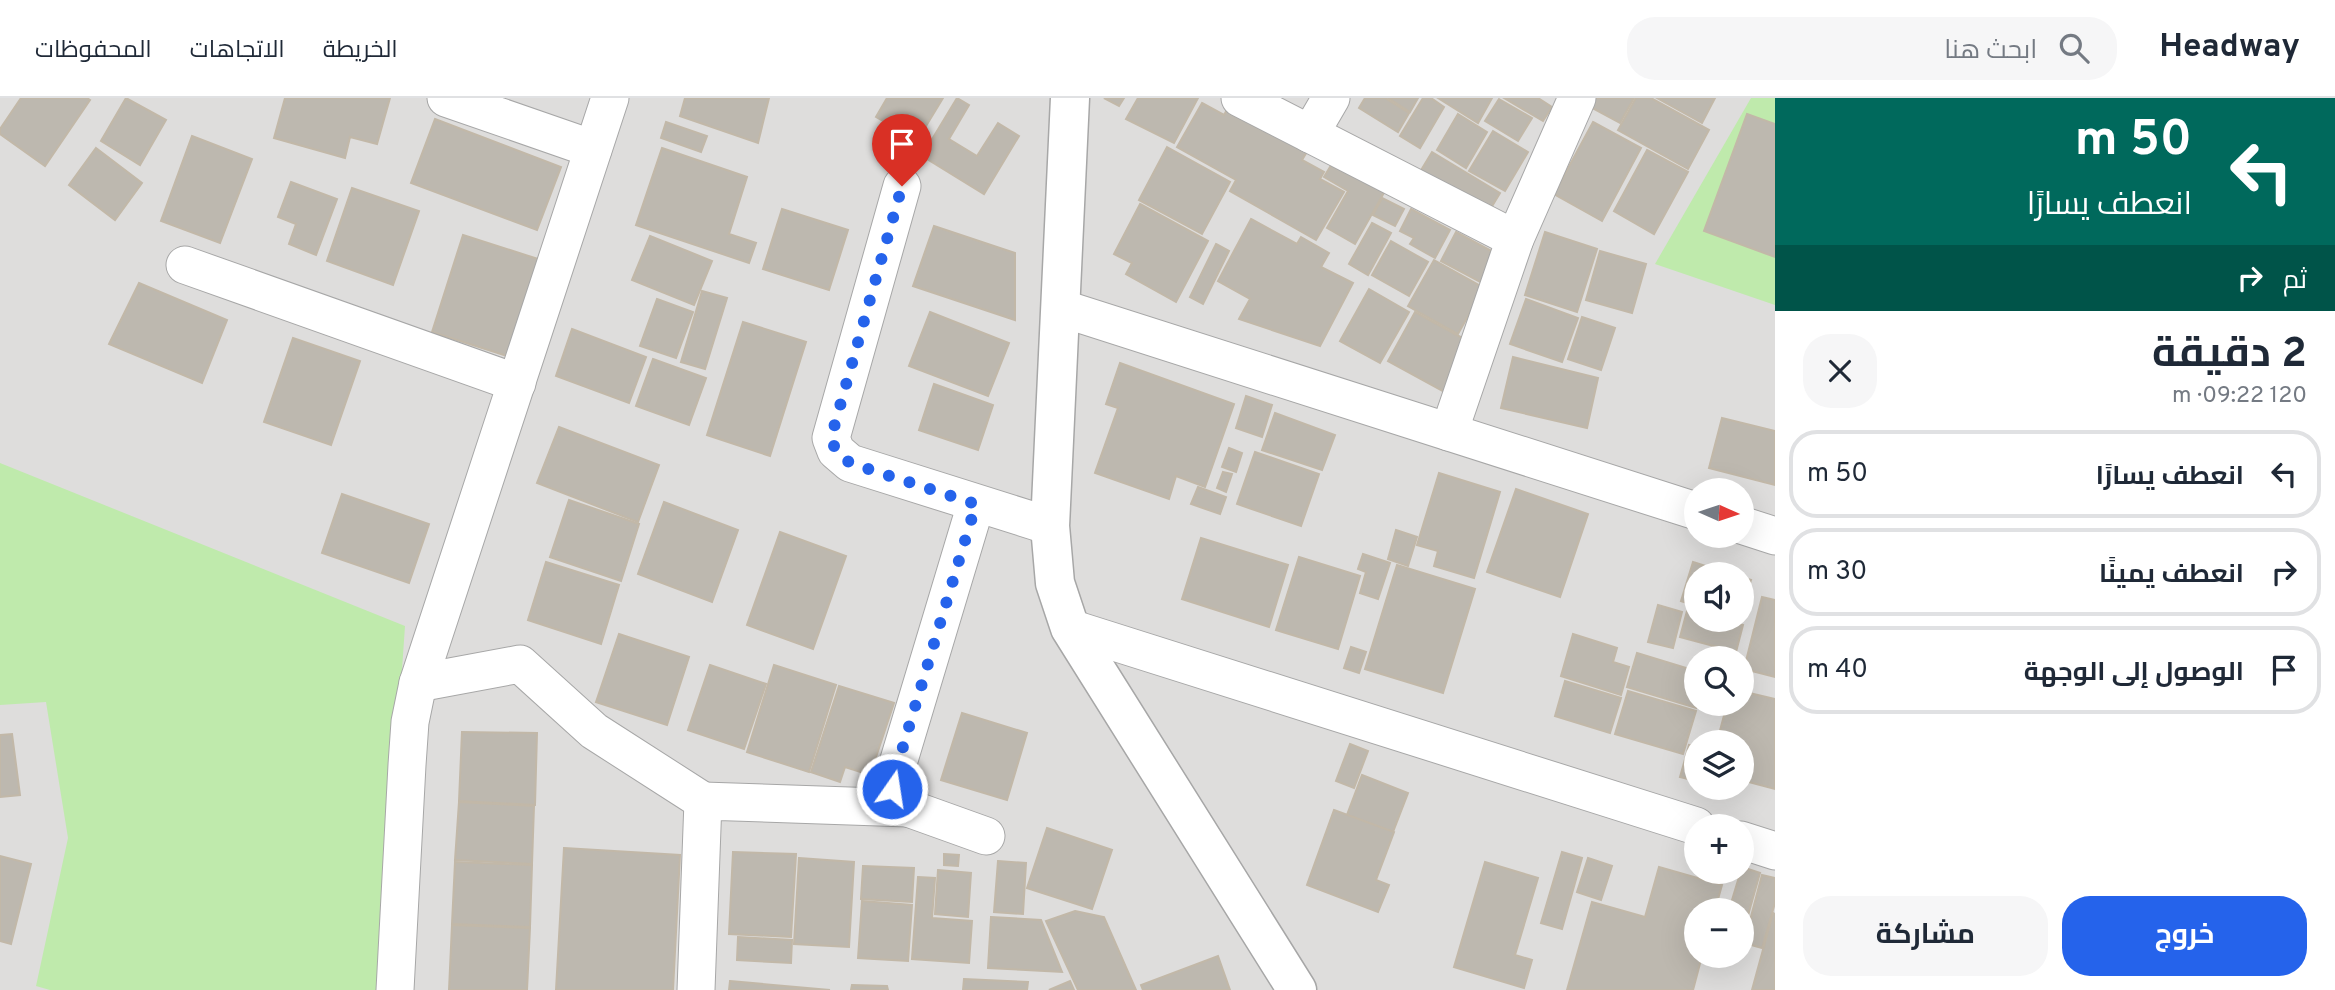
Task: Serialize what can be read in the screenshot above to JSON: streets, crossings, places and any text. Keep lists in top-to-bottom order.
{
  "north": "right",
  "page": {
    "header": "Headway",
    "search": "ابحث هنا",
    "nav": ["الخريطة", "الاتجاهات", "المحفوظات"],
    "turn": ["50 m", "انعطف يسارًا"],
    "then": "ثم",
    "heading": ["2 دقيقة", "120 m · 09:22"],
    "list": [
      {
        "name": "انعطف يسارًا",
        "value": "50 m"
      },
      {
        "name": "انعطف يمينًا",
        "value": "30 m"
      },
      {
        "name": "الوصول إلى الوجهة",
        "value": "40 m"
      }
    ],
    "map_buttons": ["+", "−"],
    "buttons": ["خروج", "مشاركة"]
  }
}
